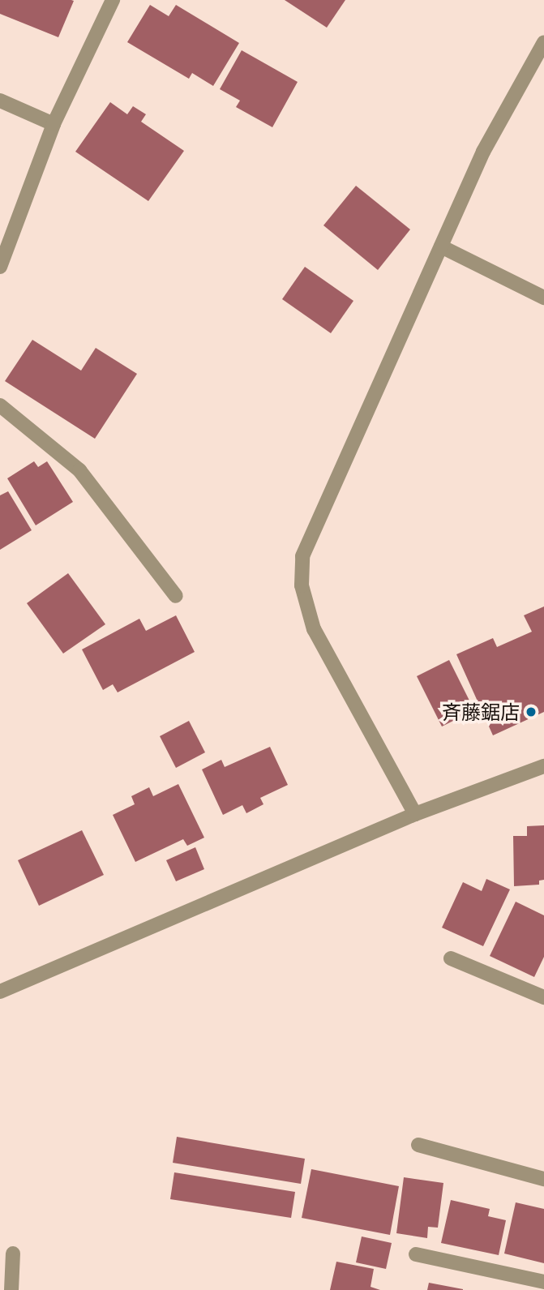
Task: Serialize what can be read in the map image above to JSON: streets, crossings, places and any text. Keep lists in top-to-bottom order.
{
  "places": ["斉藤鋸店"]
}
